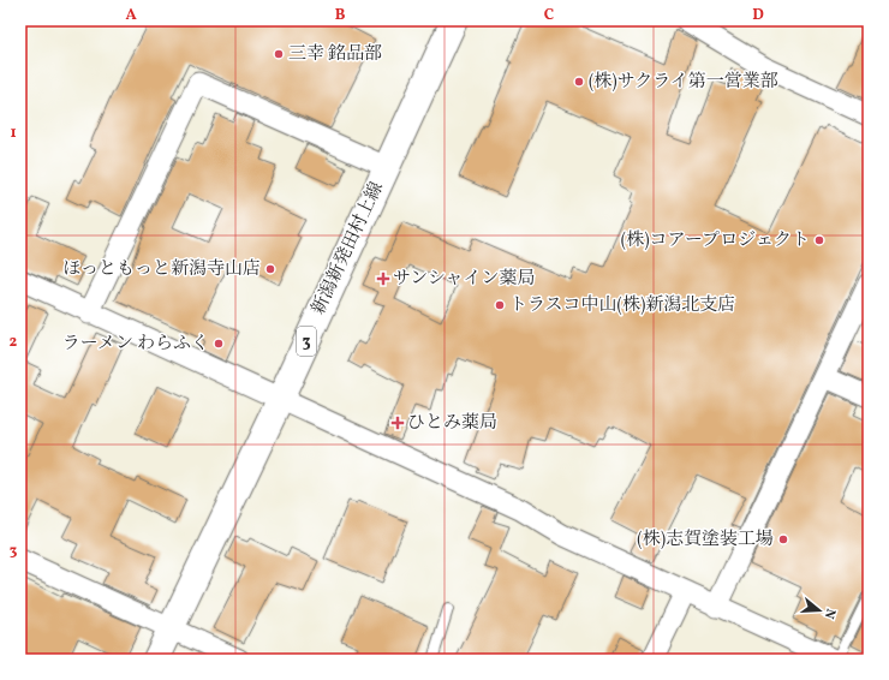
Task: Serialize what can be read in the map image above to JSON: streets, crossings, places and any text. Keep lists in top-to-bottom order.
{
  "streets": {
    "main road": ["新潟新発田村上線", "3"]
  },
  "places": {
    "other": [
      "三幸 銘品部",
      "(株)サクライ第一営業部",
      "(株)コアープロジェクト",
      "ほっともっと新潟寺山店",
      "トラスコ中山(株)新潟北支店",
      "ラーメン わらふく",
      "(株)志賀塗装工場"
    ],
    "health": ["サンシャイン薬局", "ひとみ薬局"]
  },
  "north": "right",
  "grid": {
    "columns": [
      "A",
      "B",
      "C",
      "D"
    ],
    "rows": ["1", "2", "3"]
  }
}
